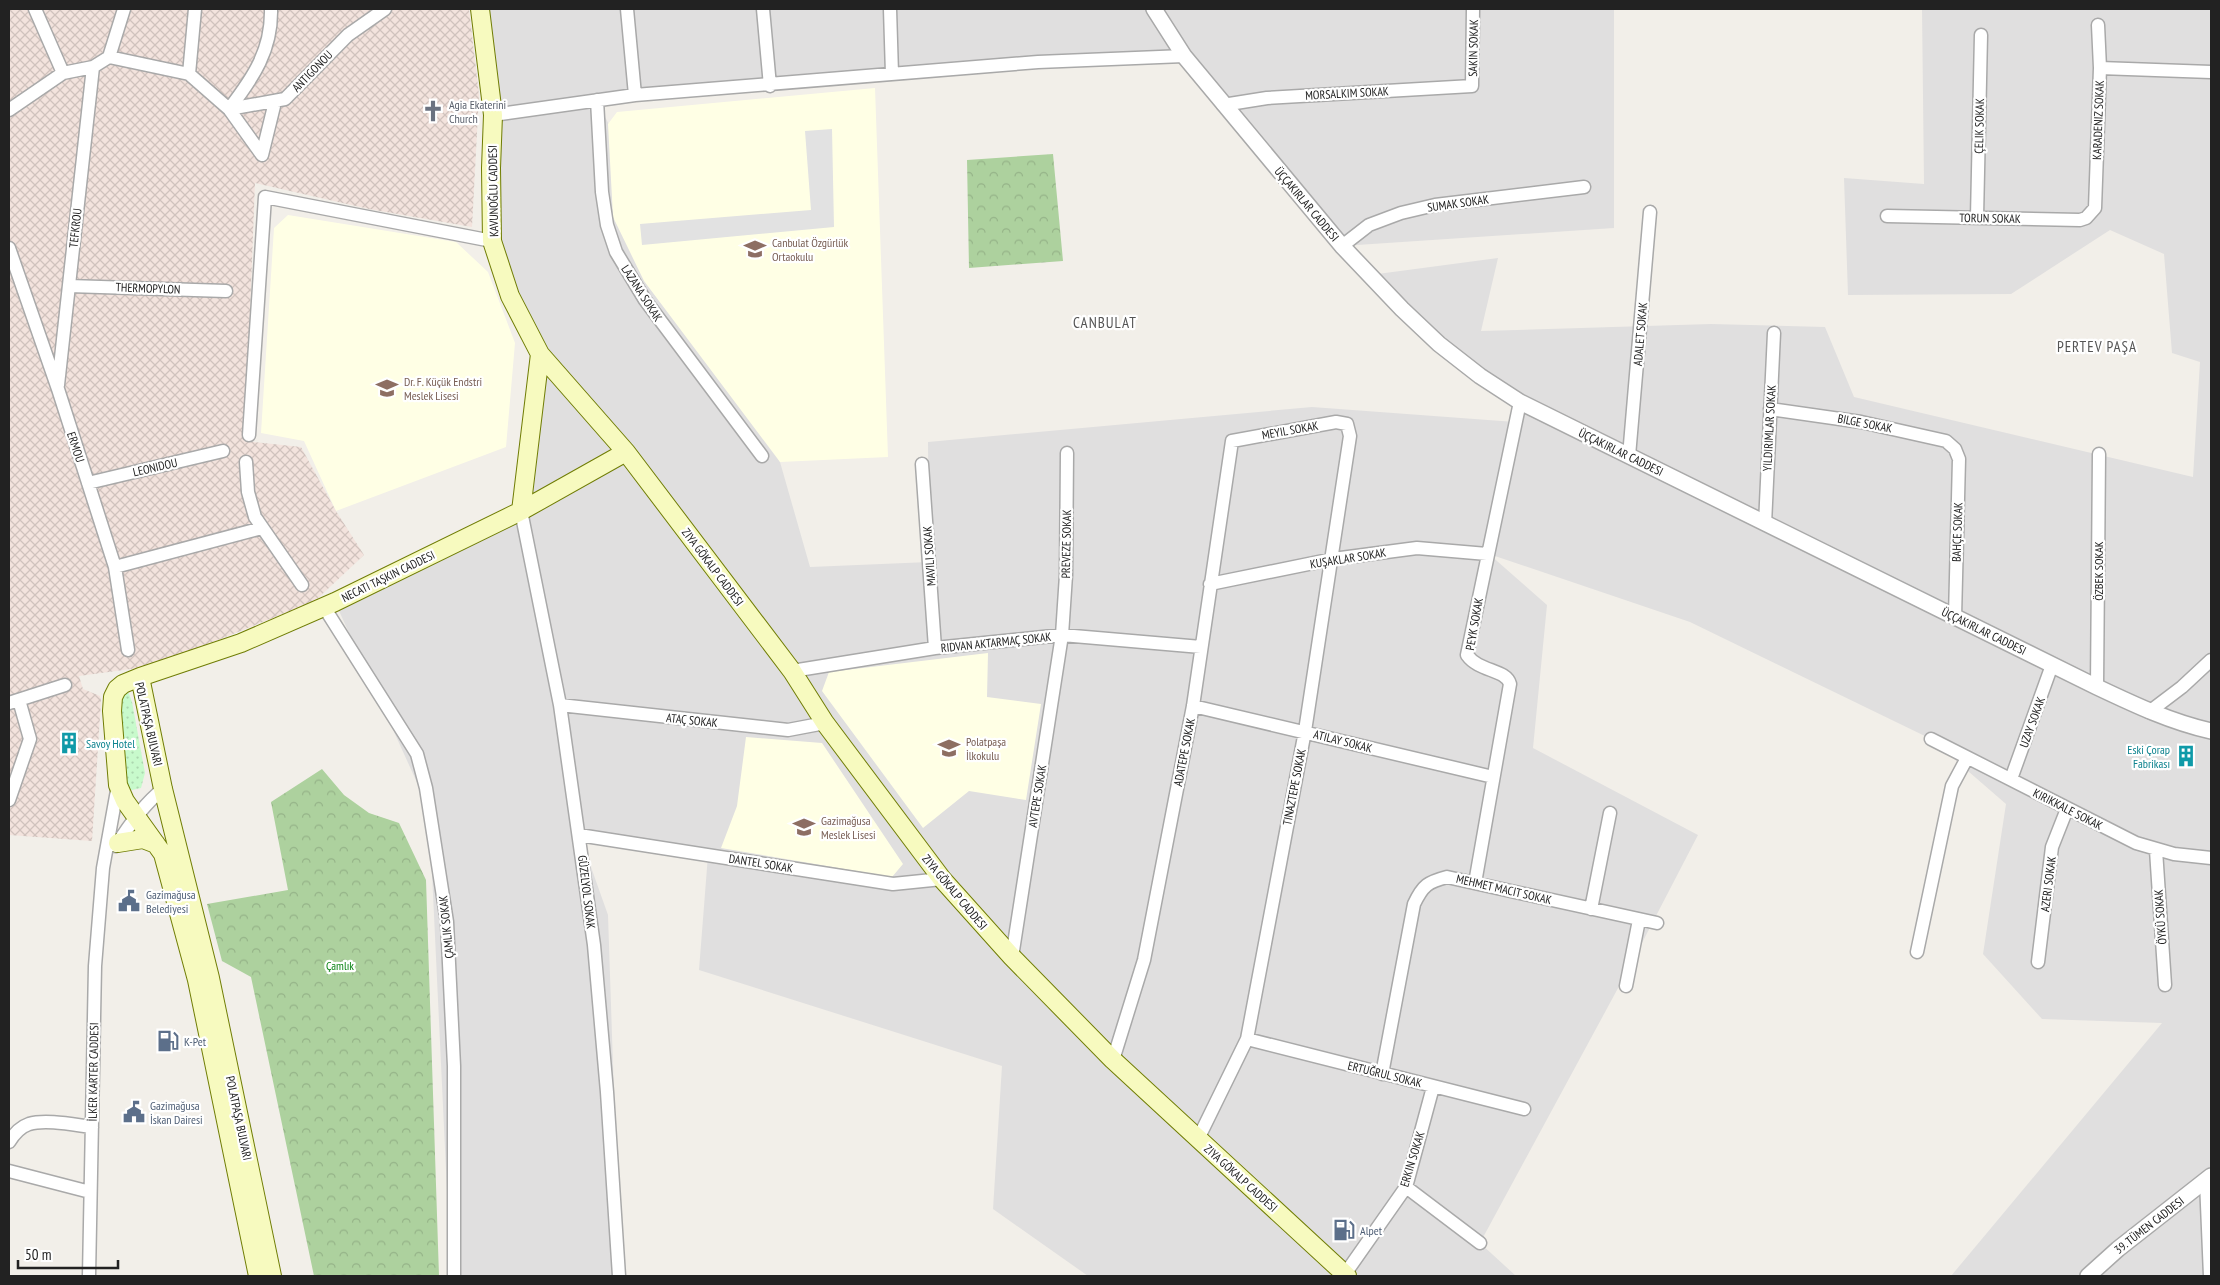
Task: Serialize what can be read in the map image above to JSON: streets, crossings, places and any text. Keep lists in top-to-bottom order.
{
  "streets": {
    "main road": ["KAVUNOĞLU CADDESI", "ZIYA GÖKALP CADDESI"],
    "street": [
      "SAKIN SOKAK",
      "ANTIGONOU",
      "KARADENIZ SOKAK",
      "ÇELIK SOKAK",
      "SUMAK SOKAK",
      "TORUN SOKAK",
      "TEFKROU",
      "THERMOPYLON",
      "LAZANA SOKAK",
      "ADALET SOKAK",
      "BILGE SOKAK",
      "MEYIL SOKAK",
      "ERMOU",
      "LEONIDOU",
      "BAHÇE SOKAK",
      "PREVEZE SOKAK",
      "MAVILI SOKAK",
      "KUŞAKLAR SOKAK",
      "ÖZBEK SOKAK",
      "PEYK SOKAK",
      "ATAÇ SOKAK",
      "UZAY SOKAK",
      "ADATEPE SOKAK",
      "AVTEPE SOKAK",
      "DANTEL SOKAK",
      "AZERI SOKAK",
      "MEHMET MACIT SOKAK",
      "GÜZELYOL SOKAK",
      "ÖYKÜ SOKAK",
      "İLKER KARTER CADDESI",
      "ERTUĞRUL SOKAK",
      "ERKIN SOKAK",
      "39. TÜMEN CADDESI"
    ]
  },
  "crossings": [
    ["KARADENIZ SOKAK", "TORUN SOKAK"],
    ["ÇELIK SOKAK", "TORUN SOKAK"],
    ["KAVUNOĞLU CADDESI", "ZIYA GÖKALP CADDESI"],
    ["TEFKROU", "THERMOPYLON"],
    ["TEFKROU", "ERMOU"],
    ["BILGE SOKAK", "BAHÇE SOKAK"],
    ["MEYIL SOKAK", "KUŞAKLAR SOKAK"],
    ["MEYIL SOKAK", "ADATEPE SOKAK"],
    ["ERMOU", "LEONIDOU"],
    ["PREVEZE SOKAK", "AVTEPE SOKAK"],
    ["KUŞAKLAR SOKAK", "PEYK SOKAK"],
    ["KUŞAKLAR SOKAK", "ADATEPE SOKAK"],
    ["ZIYA GÖKALP CADDESI", "ATAÇ SOKAK"],
    ["ZIYA GÖKALP CADDESI", "ADATEPE SOKAK"],
    ["ZIYA GÖKALP CADDESI", "AVTEPE SOKAK"],
    ["ZIYA GÖKALP CADDESI", "DANTEL SOKAK"],
    ["ZIYA GÖKALP CADDESI", "ERKIN SOKAK"],
    ["PEYK SOKAK", "MEHMET MACIT SOKAK"],
    ["ATAÇ SOKAK", "GÜZELYOL SOKAK"],
    ["DANTEL SOKAK", "GÜZELYOL SOKAK"],
    ["MEHMET MACIT SOKAK", "ERTUĞRUL SOKAK"],
    ["ERTUĞRUL SOKAK", "ERKIN SOKAK"]
  ],
  "districts": ["CANBULAT", "PERTEV PAŞA"],
  "parks": ["Çamlık"],
  "places": {
    "church": ["Agia Ekaterini Church"],
    "school or university": [
      "Canbulat Özgürlük Ortaokulu",
      "Dr. F. Küçük Endstri Meslek Lisesi",
      "Polatpaşa İlkokulu",
      "Gazimağusa Meslek Lisesi"
    ],
    "building": ["Savoy Hotel", "Eski Çorap Fabrikası"],
    "public building": ["Gazimağusa Belediyesi", "Gazimağusa İskan Dairesi"],
    "fuel station": ["K-Pet", "Alpet"]
  },
  "scale_bar": "50 m"
}
